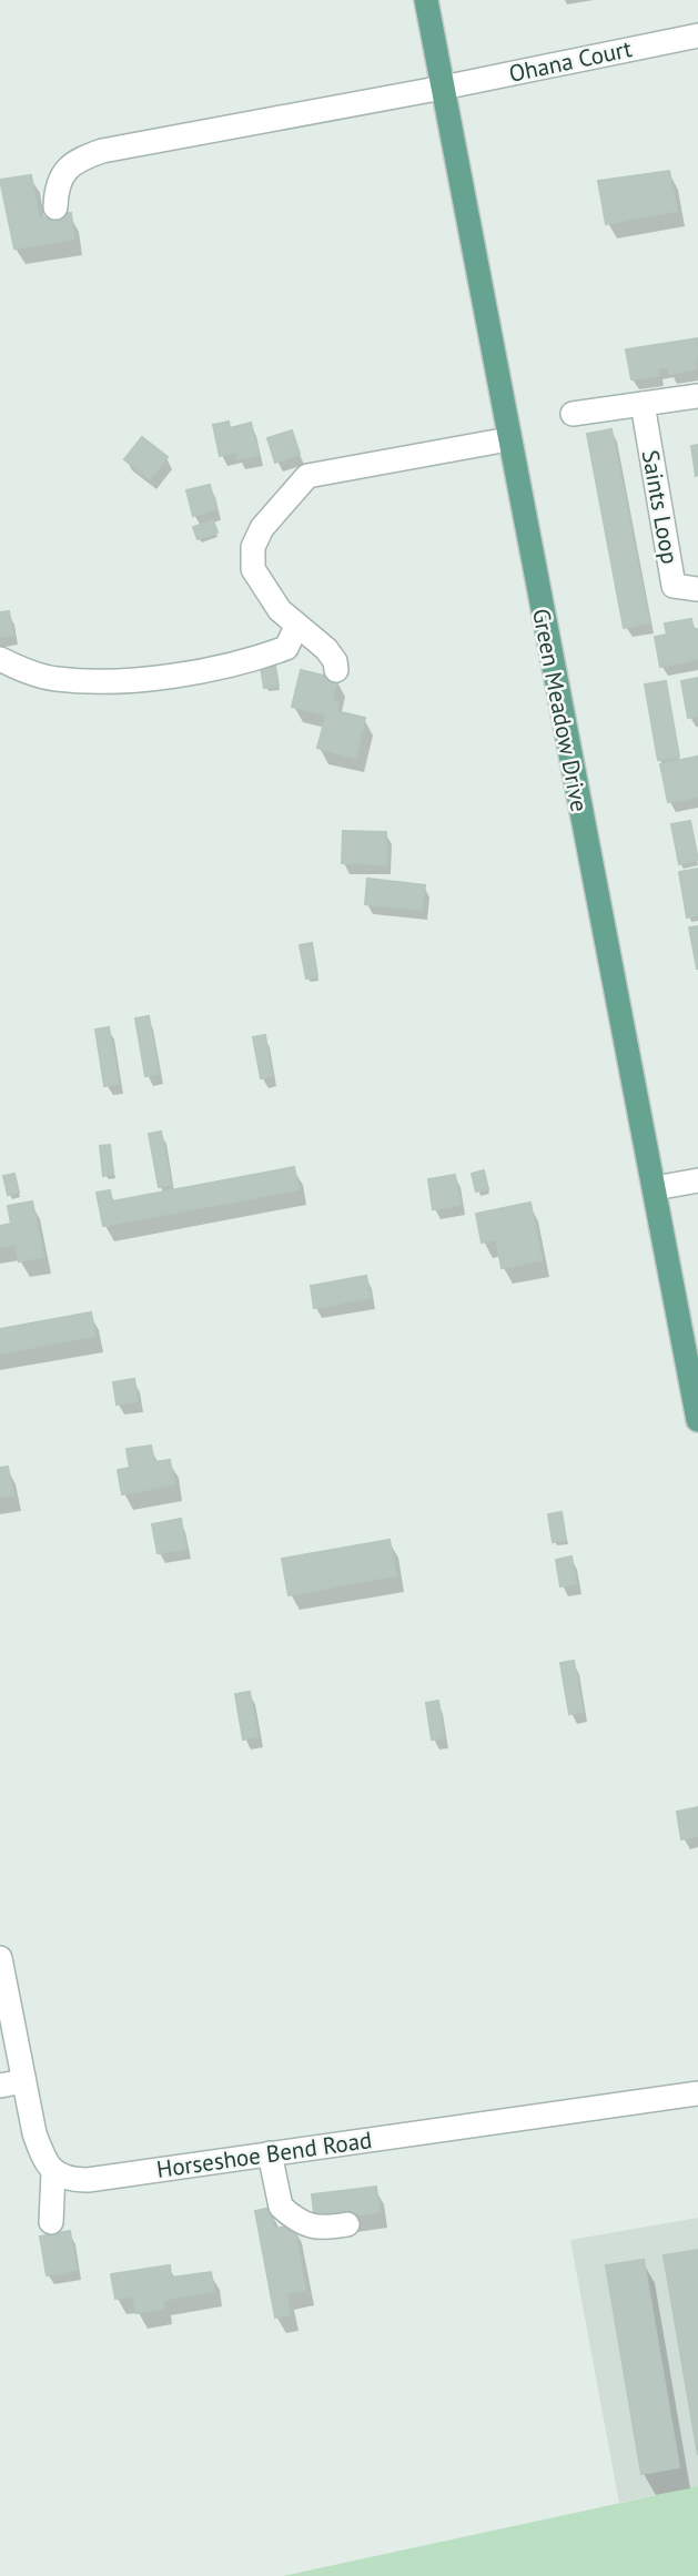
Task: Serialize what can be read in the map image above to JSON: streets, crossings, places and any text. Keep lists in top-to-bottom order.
{
  "streets": {
    "main road": ["Green Meadow Drive"],
    "street": ["Ohana Court", "Saints Loop", "Horseshoe Bend Road"]
  },
  "crossings": [
    ["Ohana Court", "Green Meadow Drive"]
  ]
}
